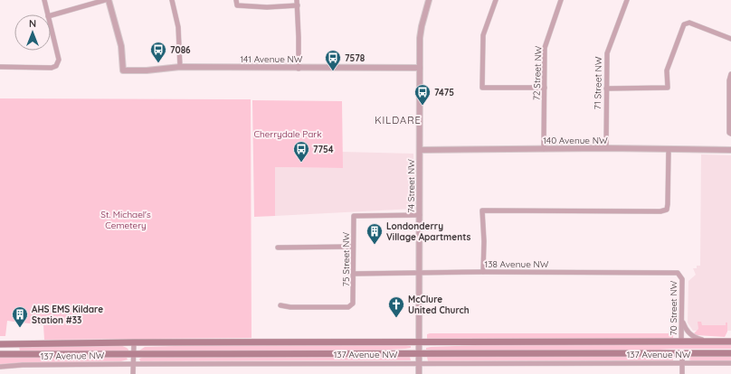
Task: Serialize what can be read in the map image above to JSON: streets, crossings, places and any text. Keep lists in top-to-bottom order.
{
  "streets": {
    "main road": ["137 Avenue NW"],
    "street": [
      "141 Avenue NW",
      "72 Street NW",
      "71 Street NW",
      "140 Avenue NW",
      "74 Street NW",
      "75 Street NW",
      "138 Avenue NW",
      "70 Street NW"
    ]
  },
  "crossings": [
    ["141 Avenue NW", "74 Street NW"],
    ["72 Street NW", "140 Avenue NW"],
    ["71 Street NW", "140 Avenue NW"],
    ["140 Avenue NW", "74 Street NW"],
    ["74 Street NW", "75 Street NW"],
    ["74 Street NW", "138 Avenue NW"],
    ["74 Street NW", "137 Avenue NW"],
    ["75 Street NW", "138 Avenue NW"],
    ["138 Avenue NW", "70 Street NW"],
    ["70 Street NW", "137 Avenue NW"]
  ],
  "districts": ["KILDARE"],
  "parks": ["Cherrydale Park", "St. Michael's Cemetery"],
  "places": {
    "bus stop": [
      "7086",
      "7578",
      "7475",
      "7754"
    ],
    "building": ["Londonderry Village Apartments", "AHS EMS Kildare Station #33"],
    "church": ["McClure United Church"]
  },
  "north": "top"
}
